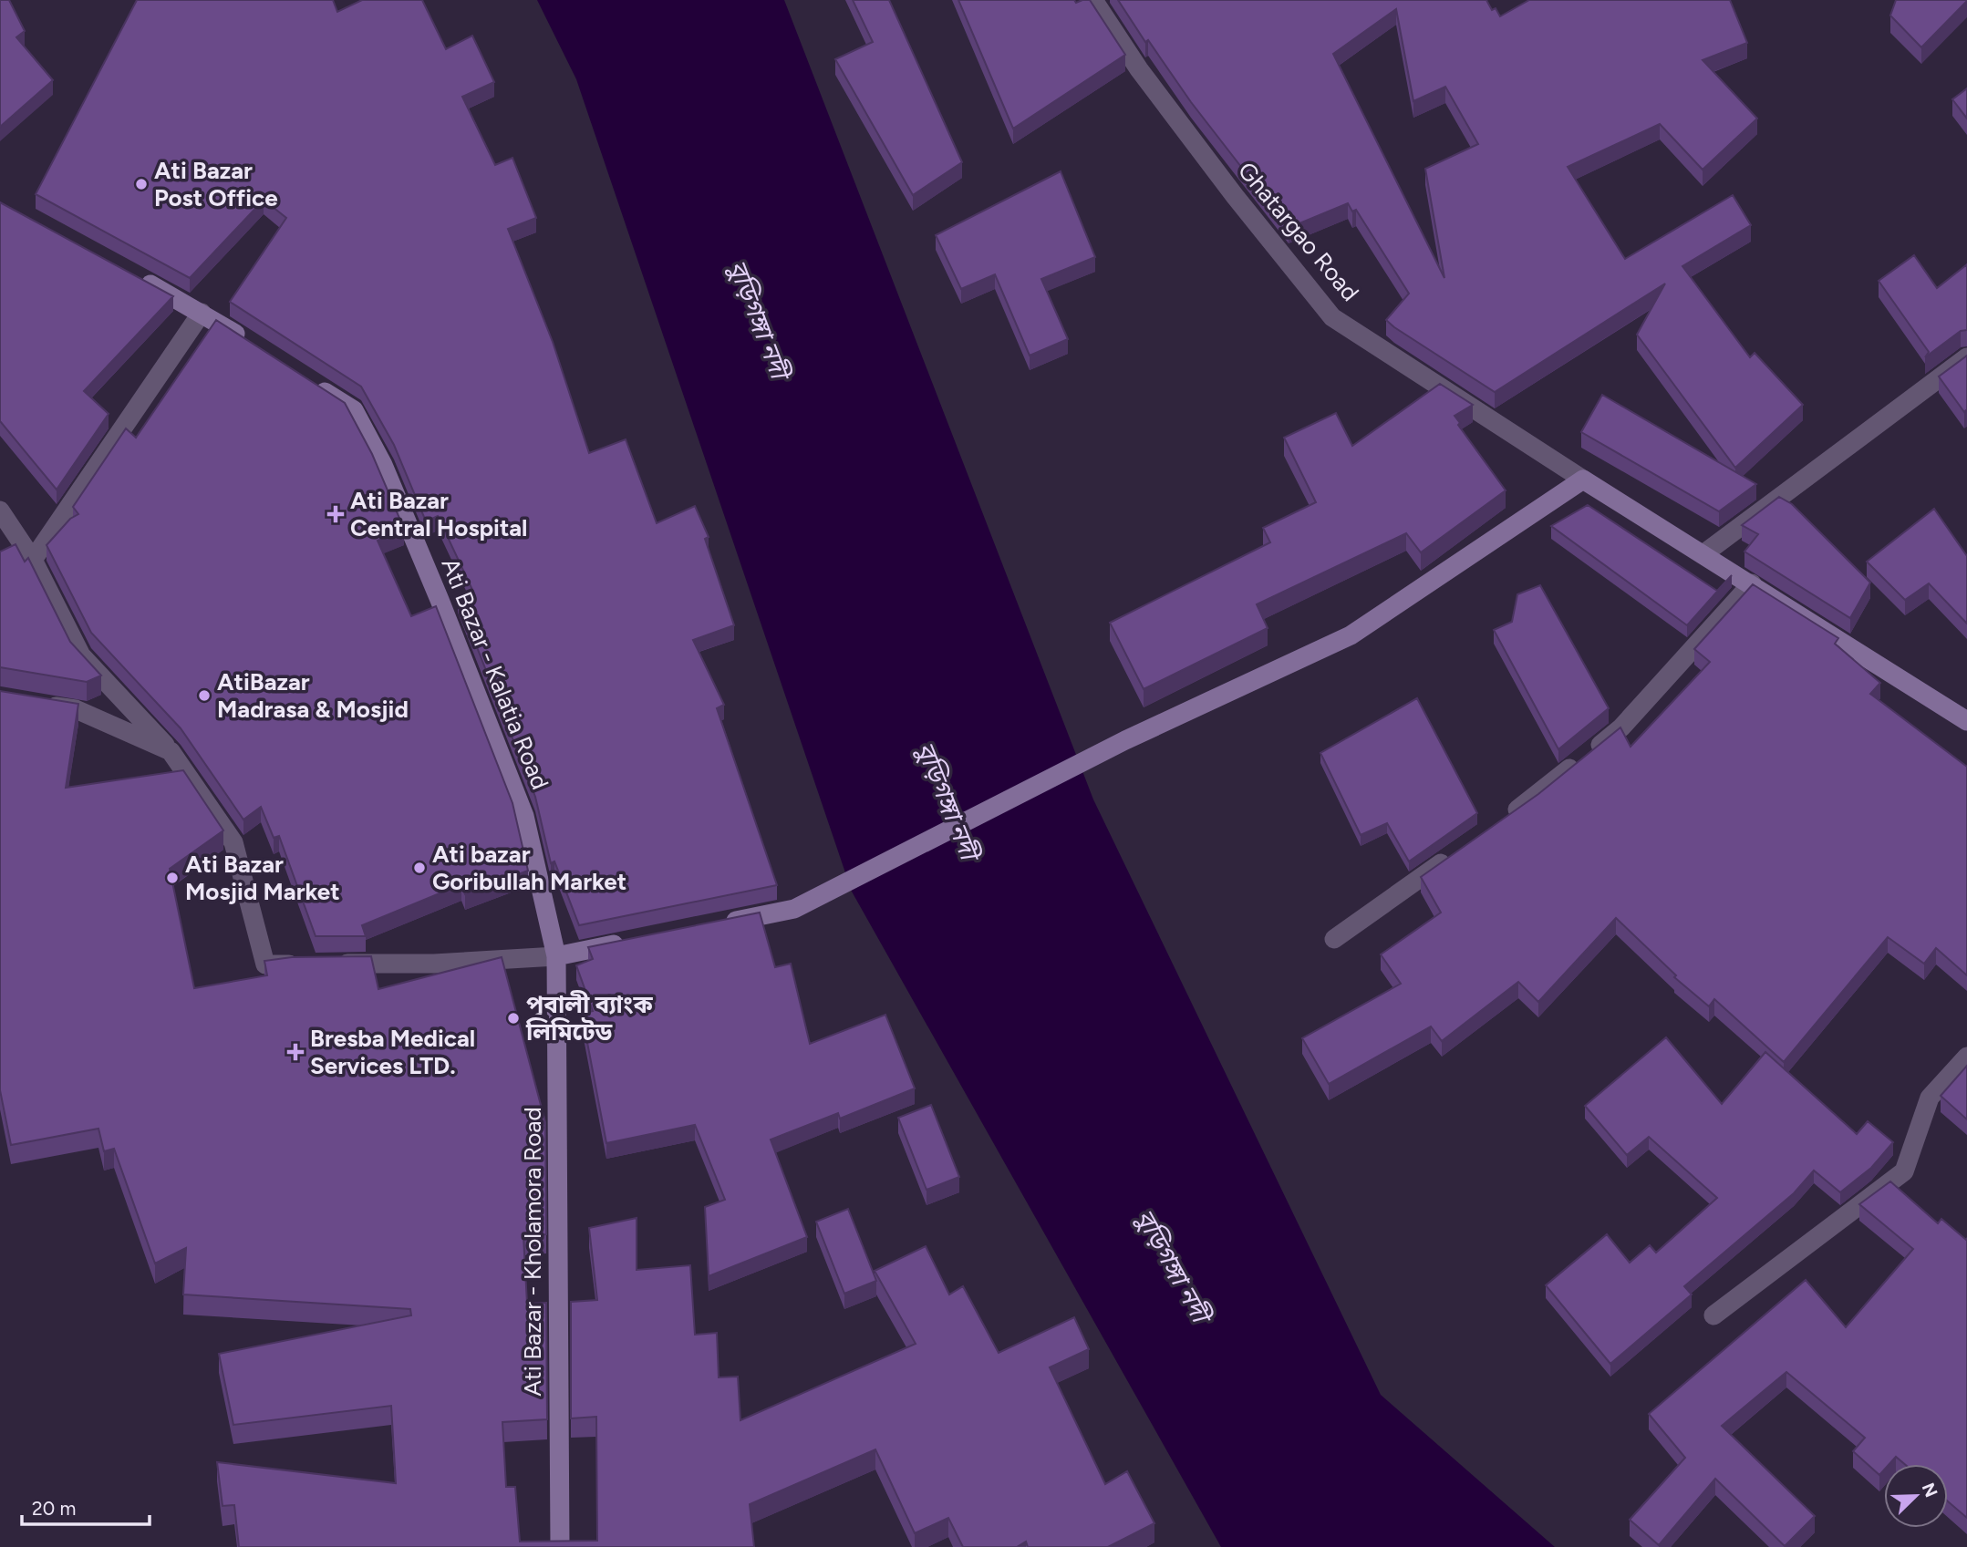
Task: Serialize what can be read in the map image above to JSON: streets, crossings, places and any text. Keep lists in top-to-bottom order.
{
  "streets": {
    "main road": ["Ati Bazar - Kalatia Road", "Ati Bazar - Kholamora Road"],
    "street": ["Ghatargao Road"]
  },
  "crossings": [
    ["Ati Bazar - Kalatia Road", "Ati Bazar - Kholamora Road"]
  ],
  "water": ["বুড়িগঙ্গা নদী"],
  "places": {
    "other": [
      "Ati Bazar Post Office",
      "AtiBazar Madrasa & Mosjid",
      "Ati bazar Goribullah Market",
      "Ati Bazar Mosjid Market",
      "পূবালী ব্যাংক লিমিটেড"
    ],
    "health": ["Ati Bazar Central Hospital", "Bresba Medical Services LTD."]
  },
  "scale_bar": "20 m",
  "north": "top right"
}
